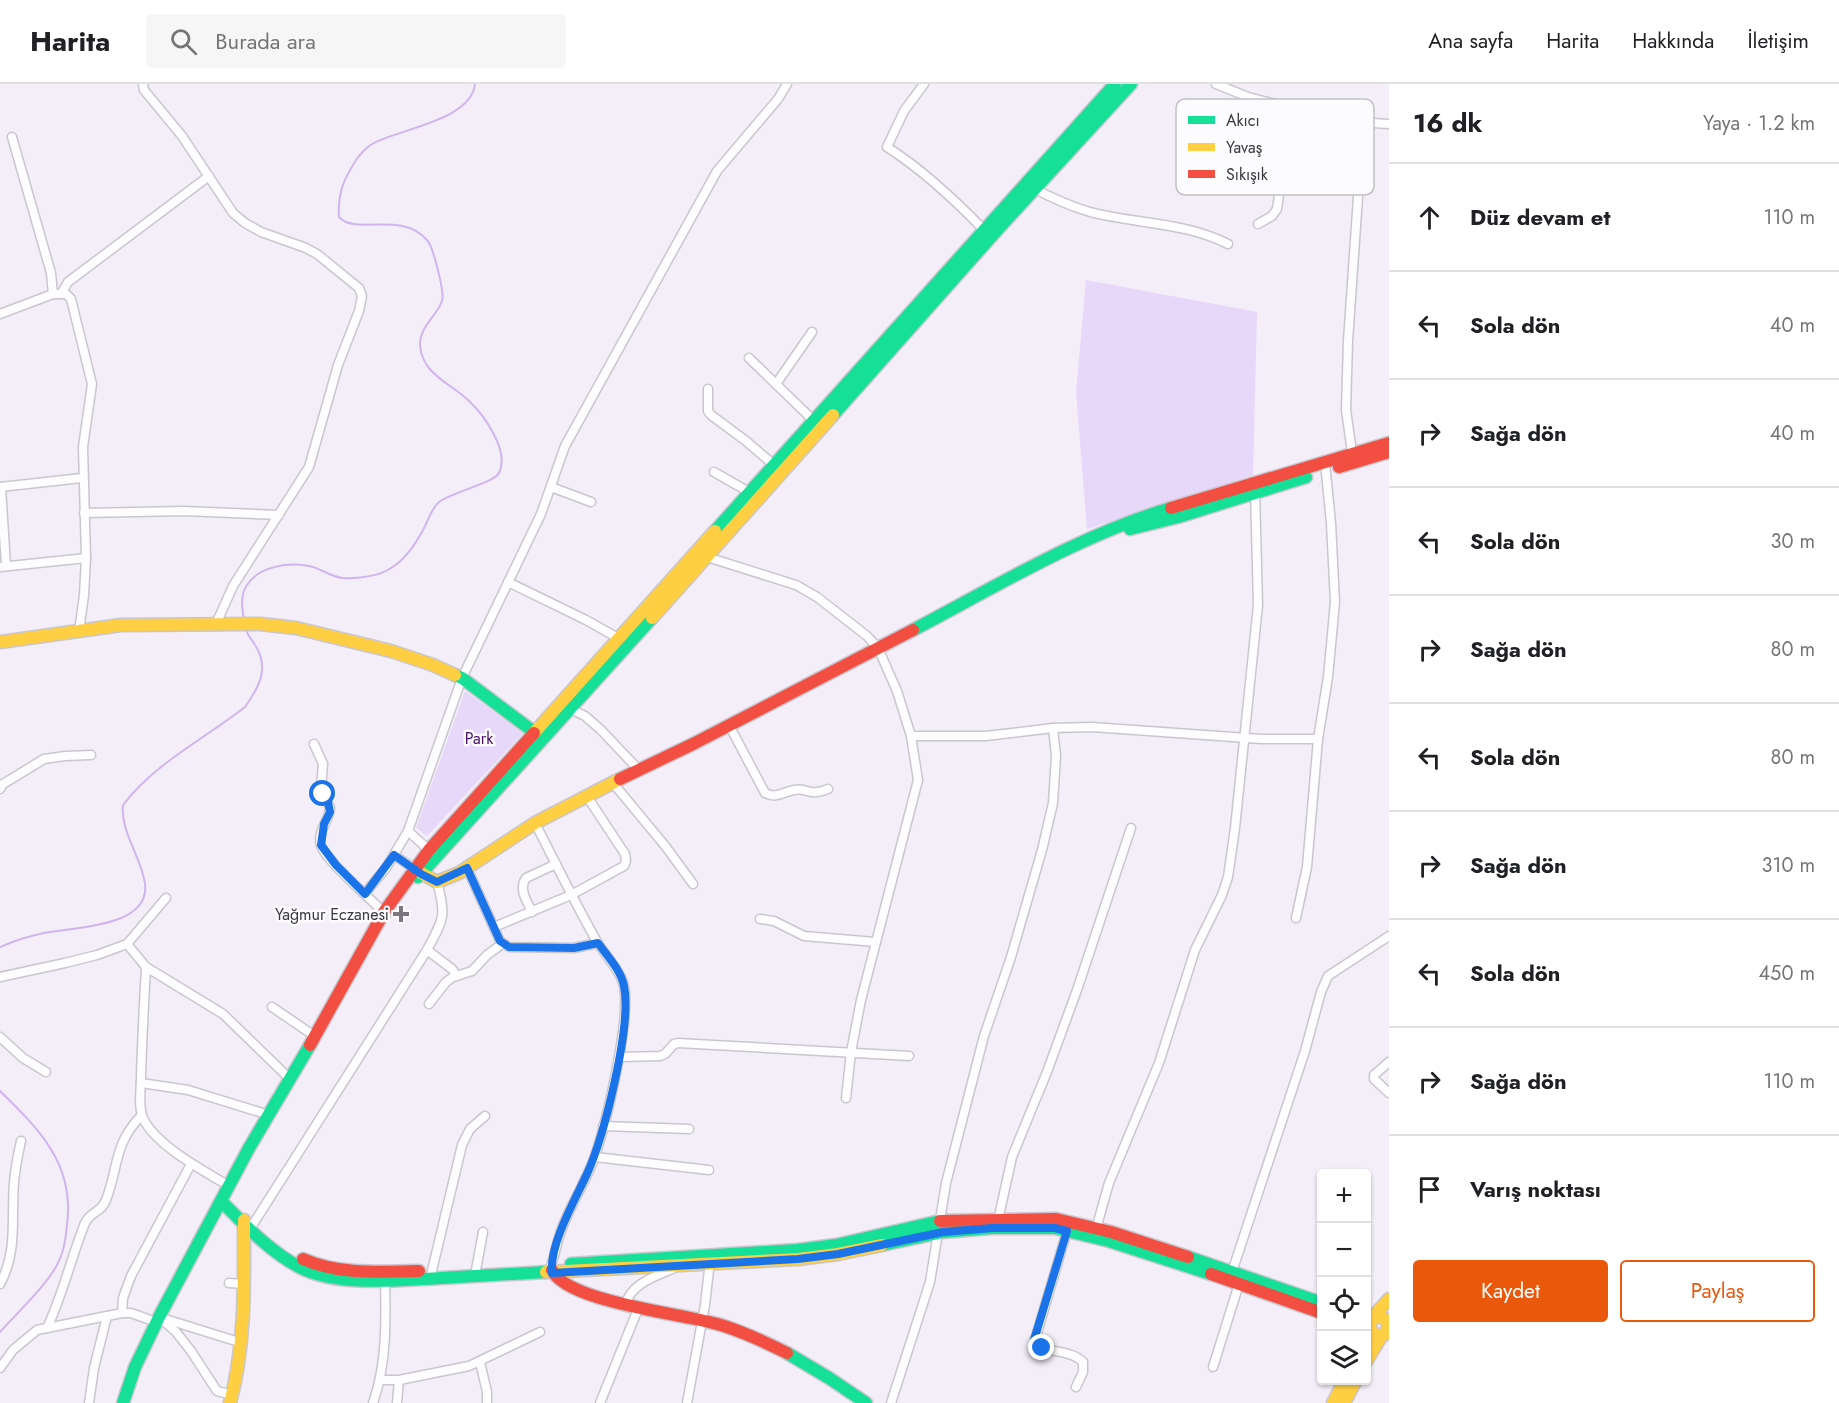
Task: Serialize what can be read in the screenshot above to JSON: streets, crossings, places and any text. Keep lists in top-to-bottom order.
{
  "parks": ["Park"],
  "places": {
    "health": ["Yağmur Eczanesi"]
  },
  "legend": ["Akıcı", "Yavaş", "Sıkışık"],
  "page": {
    "header": "Harita",
    "search": "Burada ara",
    "nav": [
      "Ana sayfa",
      "Harita",
      "Hakkında",
      "İletişim"
    ],
    "heading": ["16 dk", "Yaya · 1.2 km"],
    "list": [
      ["Düz devam et", "110 m"],
      ["Sola dön", "40 m"],
      ["Sağa dön", "40 m"],
      ["Sola dön", "30 m"],
      ["Sağa dön", "80 m"],
      ["Sola dön", "80 m"],
      ["Sağa dön", "310 m"],
      ["Sola dön", "450 m"],
      ["Sağa dön", "110 m"],
      "Varış noktası"
    ],
    "map_buttons": ["+", "−"],
    "buttons": ["Kaydet", "Paylaş"]
  }
}
